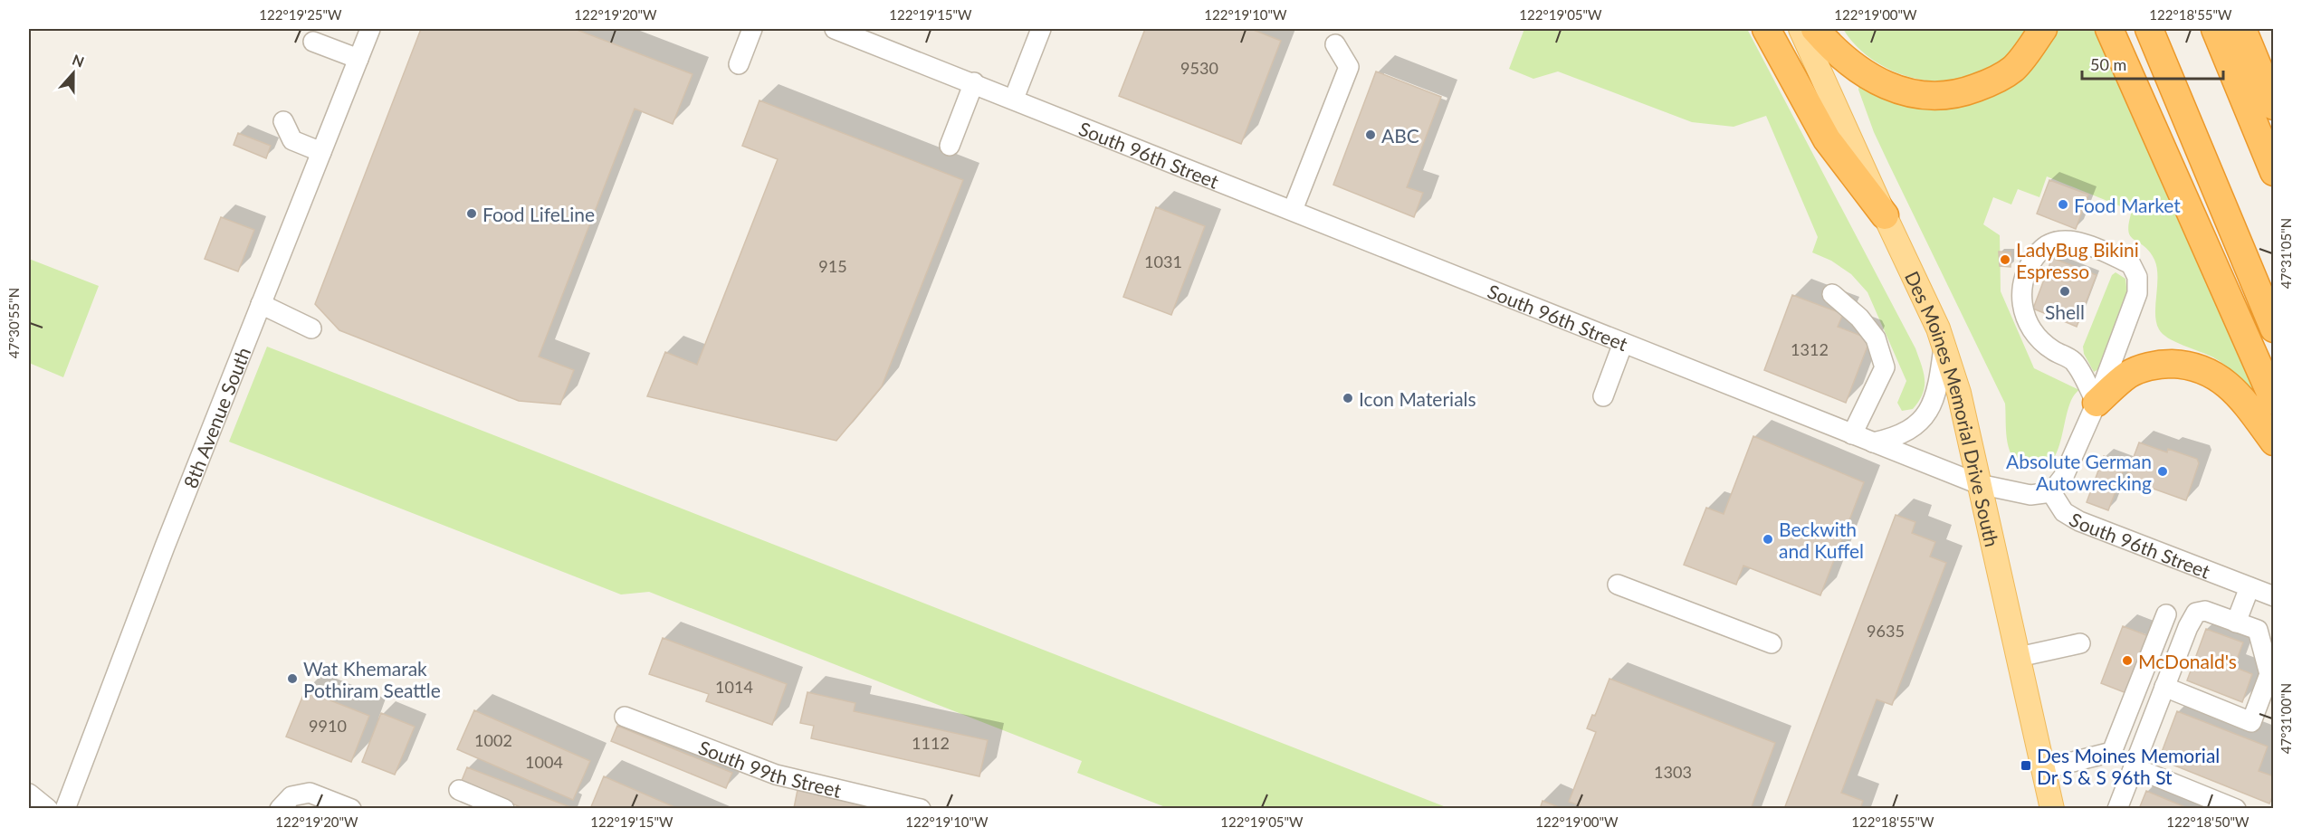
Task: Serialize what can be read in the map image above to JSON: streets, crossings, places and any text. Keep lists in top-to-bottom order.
{
  "streets": {
    "main road": ["Des Moines Memorial Drive South"],
    "street": ["South 96th Street", "8th Avenue South", "South 99th Street"]
  },
  "crossings": [
    ["South 96th Street", "Des Moines Memorial Drive South"]
  ],
  "places": {
    "other": [
      "ABC",
      "Food Market",
      "Food LifeLine",
      "LadyBug Bikini Espresso",
      "Shell",
      "Icon Materials",
      "Absolute German Autowrecking",
      "Beckwith and Kuffel",
      "McDonald's",
      "Wat Khemarak Pothiram Seattle"
    ],
    "transit": ["Des Moines Memorial Dr S & S 96th St"]
  },
  "house_numbers": [
    "9530",
    "1031",
    "915",
    "1312",
    "9635",
    "1014",
    "9910",
    "1002",
    "1112",
    "1004",
    "1303"
  ],
  "scale_bar": "50 m",
  "north": "top",
  "coordinates": [
    "122°19'25\"W",
    "122°19'20\"W",
    "122°19'15\"W",
    "122°19'10\"W",
    "122°19'05\"W",
    "122°19'00\"W",
    "122°18'55\"W",
    "47°31'05\"N",
    "47°30'55\"N",
    "47°31'00\"N",
    "122°18'50\"W"
  ]
}
